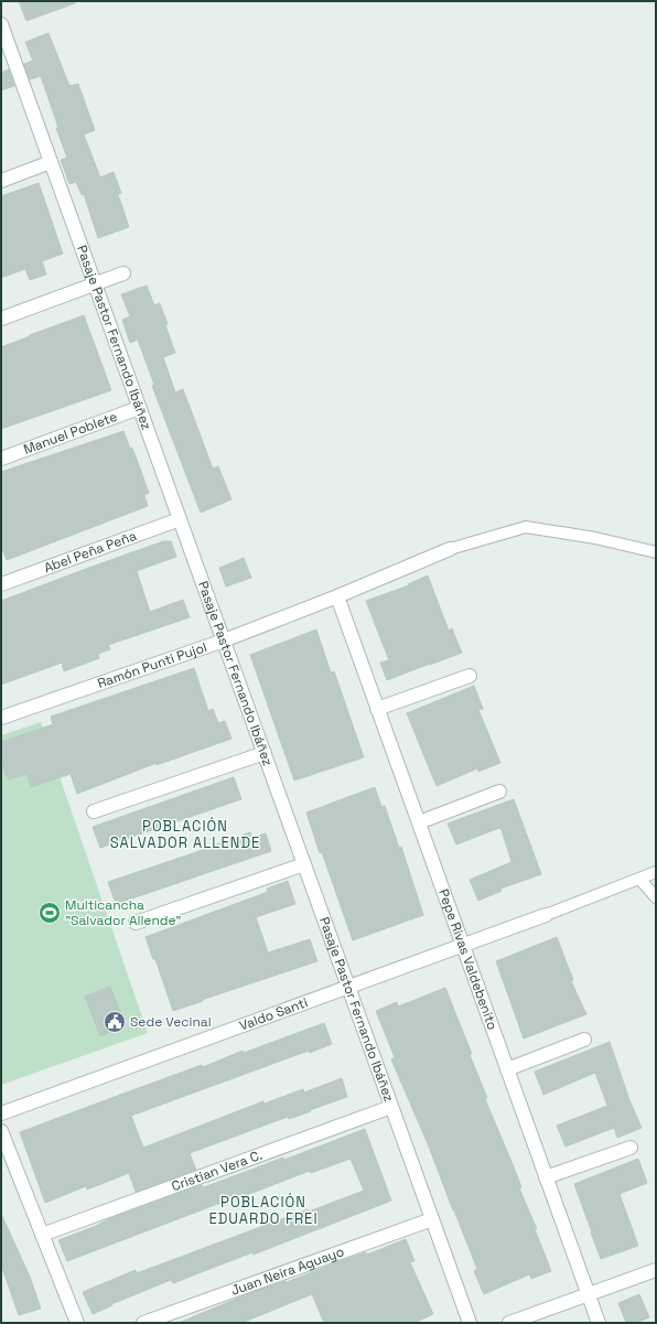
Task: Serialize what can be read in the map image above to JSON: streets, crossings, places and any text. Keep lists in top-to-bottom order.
{
  "streets": {
    "street": [
      "Pasaje Pastor Fernando Ibáñez",
      "Manuel Poblete",
      "Abel Peña Peña",
      "Ramón Punti Pujol",
      "Pepe Rivas Valdebenito",
      "Valdo Santi",
      "Cristian Vera C.",
      "Juan Neira Aguayo"
    ]
  },
  "crossings": [
    ["Pasaje Pastor Fernando Ibáñez", "Manuel Poblete"],
    ["Pasaje Pastor Fernando Ibáñez", "Abel Peña Peña"],
    ["Pasaje Pastor Fernando Ibáñez", "Ramón Punti Pujol"],
    ["Pasaje Pastor Fernando Ibáñez", "Valdo Santi"],
    ["Pasaje Pastor Fernando Ibáñez", "Cristian Vera C."],
    ["Pasaje Pastor Fernando Ibáñez", "Juan Neira Aguayo"],
    ["Ramón Punti Pujol", "Pepe Rivas Valdebenito"],
    ["Pepe Rivas Valdebenito", "Valdo Santi"]
  ],
  "districts": ["POBLACIÓN SALVADOR ALLENDE", "POBLACIÓN EDUARDO FREI"],
  "places": {
    "sports": ["Multicancha \"Salvador Allende\""],
    "public building": ["Sede Vecinal"]
  }
}
